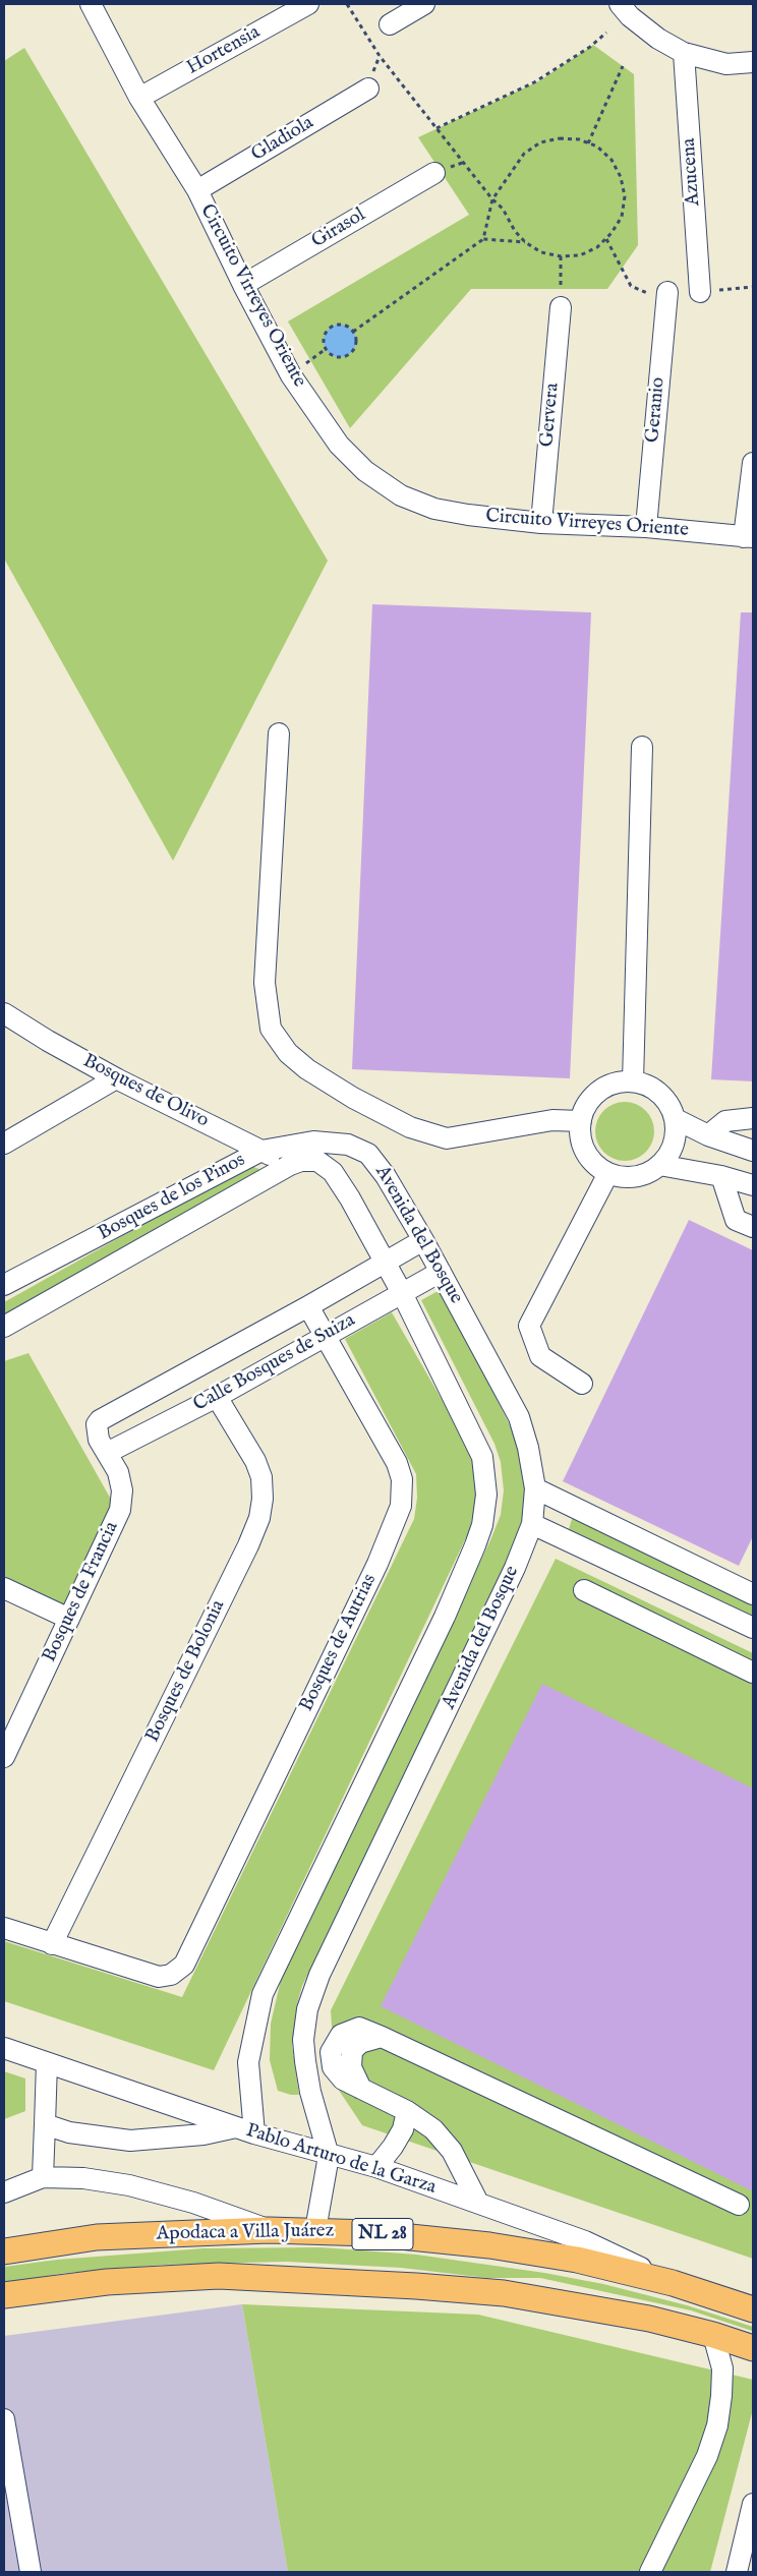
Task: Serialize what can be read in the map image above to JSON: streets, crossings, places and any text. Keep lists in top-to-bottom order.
{
  "streets": {
    "main road": ["Apodaca a Villa Juárez", "NL 28"],
    "street": [
      "Hortensia",
      "Gladiola",
      "Azucena",
      "Girasol",
      "Circuito Virreyes Oriente",
      "Geranio",
      "Gervera",
      "Bosques de Olivo",
      "Bosques de los Pinos",
      "Avenida del Bosque",
      "Calle Bosques de Suiza",
      "Bosques de Francia",
      "Bosques de Autrias",
      "Bosques de Bolonia",
      "Pablo Arturo de la Garza"
    ]
  },
  "crossings": [
    ["Hortensia", "Circuito Virreyes Oriente"],
    ["Gladiola", "Circuito Virreyes Oriente"],
    ["Girasol", "Circuito Virreyes Oriente"],
    ["Circuito Virreyes Oriente", "Geranio"],
    ["Circuito Virreyes Oriente", "Gervera"],
    ["Bosques de Olivo", "Bosques de los Pinos"],
    ["Bosques de los Pinos", "Avenida del Bosque"],
    ["Bosques de los Pinos", "Calle Bosques de Suiza"],
    ["Avenida del Bosque", "Calle Bosques de Suiza"],
    ["Avenida del Bosque", "Pablo Arturo de la Garza"],
    ["Calle Bosques de Suiza", "Bosques de Francia"],
    ["Calle Bosques de Suiza", "Bosques de Autrias"],
    ["Calle Bosques de Suiza", "Bosques de Bolonia"],
    ["Bosques de Autrias", "Bosques de Bolonia"],
    ["Pablo Arturo de la Garza", "Apodaca a Villa Juárez"]
  ]
}
